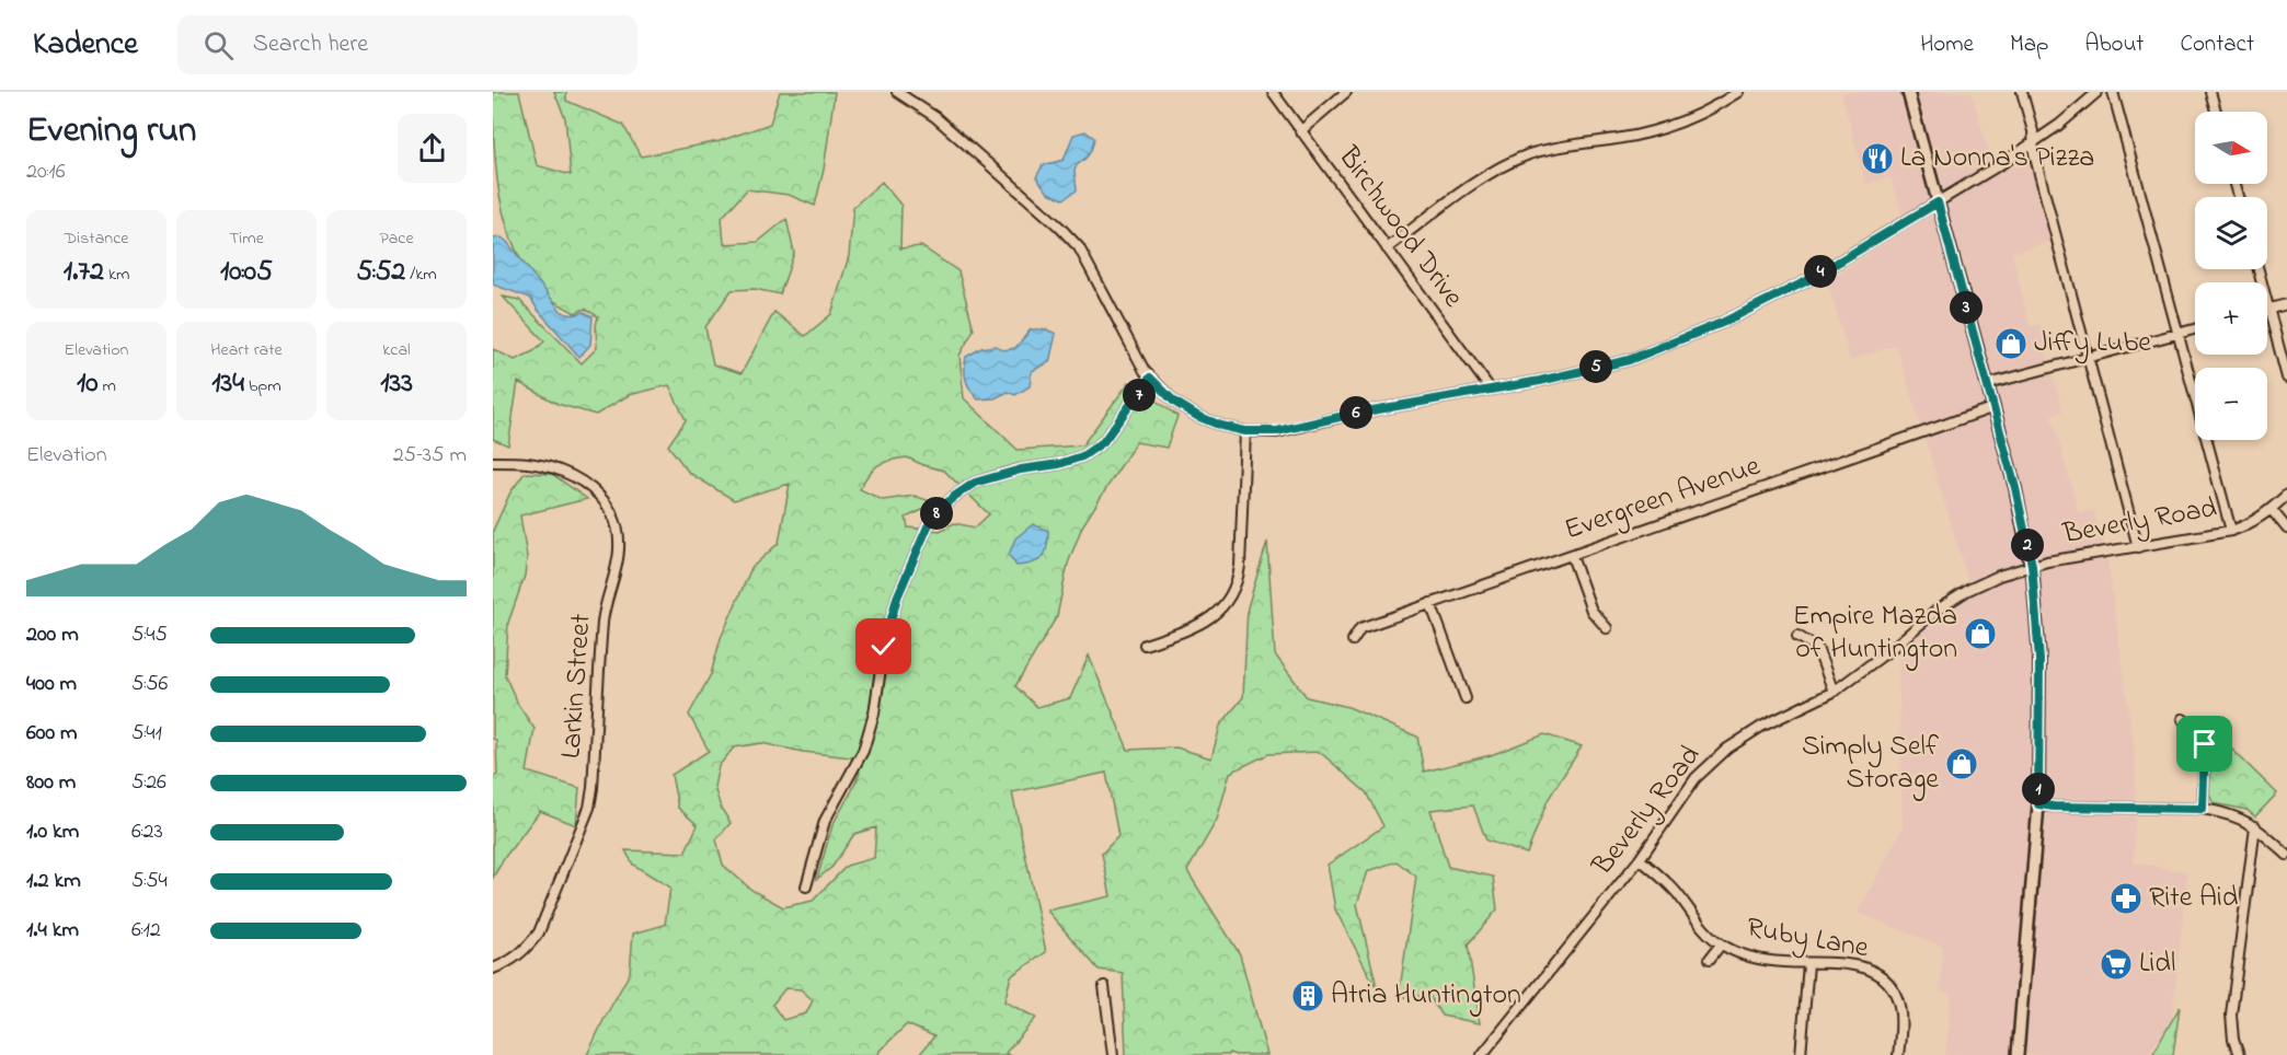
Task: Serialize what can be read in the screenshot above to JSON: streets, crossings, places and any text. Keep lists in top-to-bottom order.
{
  "streets": {
    "street": [
      "Birchwood Drive",
      "Evergreen Avenue",
      "Beverly Road",
      "Larkin Street",
      "Ruby Lane"
    ]
  },
  "crossings": [
    ["Beverly Road", "Ruby Lane"]
  ],
  "places": {
    "restaurant": ["La Nonna's Pizza"],
    "shop": ["Jiffy Lube", "Empire Mazda of Huntington", "Simply Self Storage"],
    "pharmacy": ["Rite Aid"],
    "supermarket": ["Lidl"],
    "building": ["Atria Huntington"]
  },
  "north": "right",
  "page": {
    "header": "Kadence",
    "search": "Search here",
    "nav": [
      "Home",
      "Map",
      "About",
      "Contact"
    ],
    "heading": ["Evening run", "20:16"],
    "map_buttons": ["+", "−"],
    "stats": [
      ["Distance", "1.72 km"],
      ["Time", "10:05"],
      ["Pace", "5:52 /km"],
      ["Elevation", "10 m"],
      ["Heart rate", "134 bpm"],
      ["kcal", "133"]
    ],
    "pins": [
      "4",
      "3",
      "5",
      "7",
      "6",
      "8",
      "2",
      "1"
    ],
    "chart": ["Elevation", "25–35 m"],
    "list": [
      {
        "name": "200 m",
        "note": "5:45"
      },
      {
        "name": "400 m",
        "note": "5:56"
      },
      {
        "name": "600 m",
        "note": "5:41"
      },
      {
        "name": "800 m",
        "note": "5:26"
      },
      {
        "name": "1.0 km",
        "note": "6:23"
      },
      {
        "name": "1.2 km",
        "note": "5:54"
      },
      {
        "name": "1.4 km",
        "note": "6:12"
      }
    ]
  }
}
